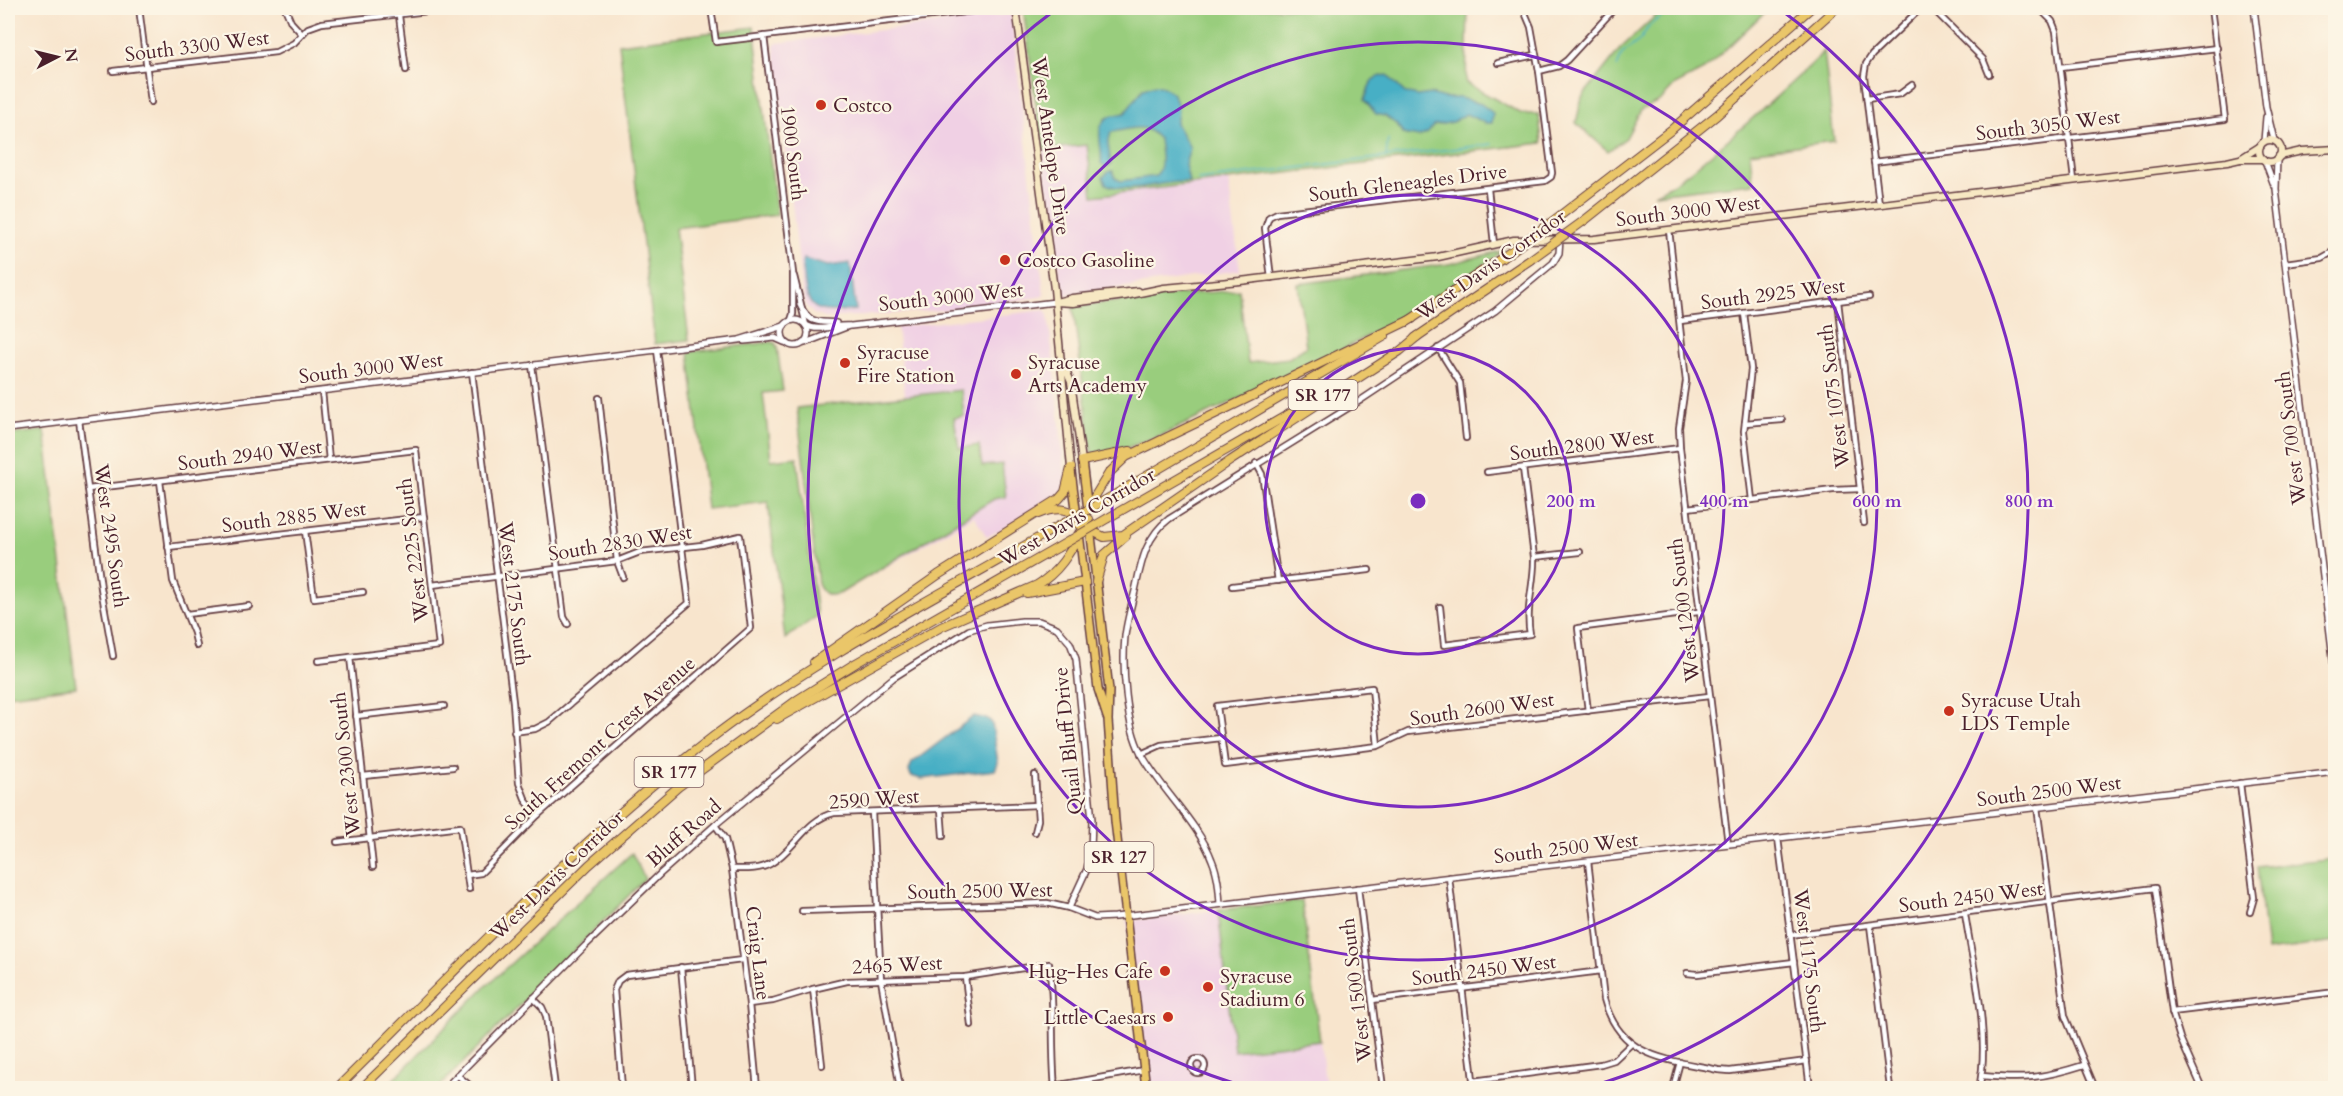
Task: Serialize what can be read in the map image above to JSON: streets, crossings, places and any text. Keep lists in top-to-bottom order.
{
  "streets": {
    "highway": ["West Davis Corridor", "SR 177"],
    "main road": ["West Antelope Drive", "South 3000 West", "SR 127"],
    "street": [
      "South 3300 West",
      "South 3050 West",
      "1900 South",
      "South Gleneagles Drive",
      "South 2925 West",
      "West 1075 South",
      "West 700 South",
      "South 2800 West",
      "South 2940 West",
      "South 2885 West",
      "West 2495 South",
      "South 2830 West",
      "West 2225 South",
      "West 2175 South",
      "West 1200 South",
      "South 2600 West",
      "Quail Bluff Drive",
      "South Fremont Crest Avenue",
      "West 2300 South",
      "South 2500 West",
      "2590 West",
      "Bluff Road",
      "South 2450 West",
      "Craig Lane",
      "West 1175 South",
      "2465 West",
      "West 1500 South"
    ]
  },
  "crossings": [
    ["West Antelope Drive", "South 3000 West"],
    ["West Antelope Drive", "South 2500 West"],
    ["South Gleneagles Drive", "South 3000 West"],
    ["South 3000 West", "West 700 South"],
    ["South 3000 West", "West 2495 South"],
    ["South 3000 West", "West 2175 South"],
    ["South 3000 West", "West 1200 South"],
    ["South 2925 West", "West 1075 South"],
    ["South 2925 West", "West 1200 South"],
    ["South 2800 West", "West 1200 South"],
    ["South 2940 West", "West 2495 South"],
    ["South 2940 West", "West 2225 South"],
    ["South 2885 West", "West 2225 South"],
    ["South 2830 West", "West 2225 South"],
    ["South 2830 West", "West 2175 South"],
    ["South 2830 West", "South Fremont Crest Avenue"],
    ["West 2225 South", "West 2300 South"],
    ["West 2175 South", "South Fremont Crest Avenue"],
    ["West 1200 South", "South 2600 West"],
    ["West 1200 South", "South 2500 West"],
    ["Quail Bluff Drive", "South 2500 West"],
    ["Quail Bluff Drive", "Bluff Road"],
    ["South 2500 West", "West 1175 South"],
    ["South 2500 West", "West 1500 South"],
    ["2590 West", "Craig Lane"],
    ["Bluff Road", "Craig Lane"],
    ["South 2450 West", "West 1175 South"],
    ["South 2450 West", "West 1500 South"],
    ["Craig Lane", "2465 West"]
  ],
  "places": [
    "Costco",
    "Costco Gasoline",
    "Syracuse Fire Station",
    "Syracuse Arts Academy",
    "Syracuse Utah LDS Temple",
    "Hug-Hes Cafe",
    "Syracuse Stadium 6",
    "Little Caesars"
  ],
  "north": "right",
  "rings": [
    "200 m",
    "400 m",
    "600 m",
    "800 m"
  ]
}
